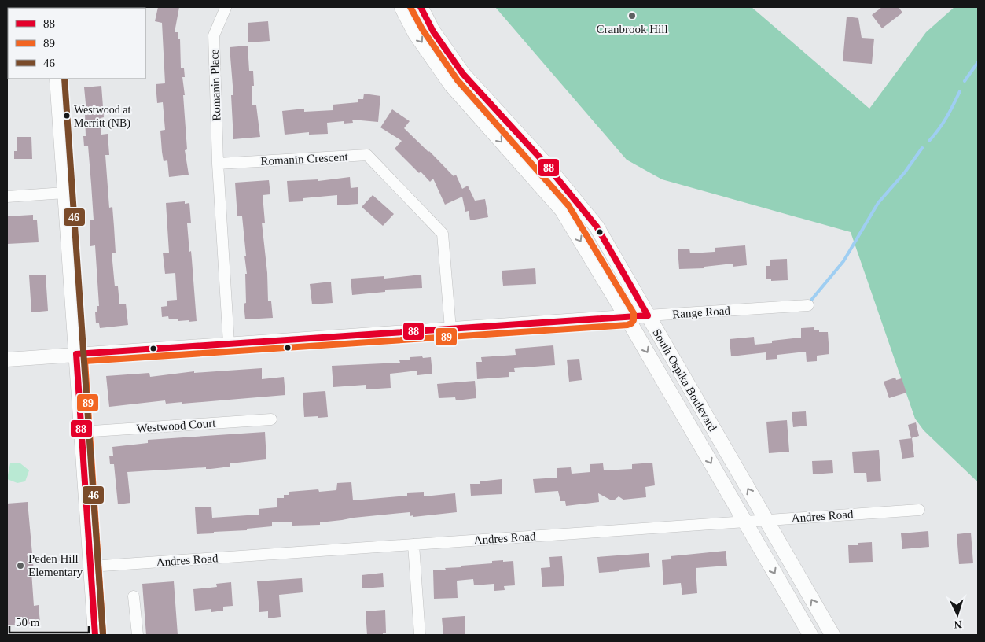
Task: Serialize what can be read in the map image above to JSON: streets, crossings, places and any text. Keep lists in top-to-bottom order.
{
  "streets": {
    "main road": ["South Ospika Boulevard"],
    "street": [
      "Romanin Place",
      "Romanin Crescent",
      "Range Road",
      "Westwood Court",
      "Andres Road"
    ]
  },
  "crossings": [
    ["Romanin Place", "Romanin Crescent"],
    ["Romanin Crescent", "Range Road"],
    ["Range Road", "South Ospika Boulevard"],
    ["South Ospika Boulevard", "Andres Road"]
  ],
  "places": ["Cranbrook Hill", "Westwood at Merritt (NB)", "Peden Hill Elementary"],
  "lines": ["transit line 88", "transit line 89", "transit line 46"],
  "legend": ["88", "89", "46"],
  "scale_bar": "50 m",
  "north": "bottom"
}
